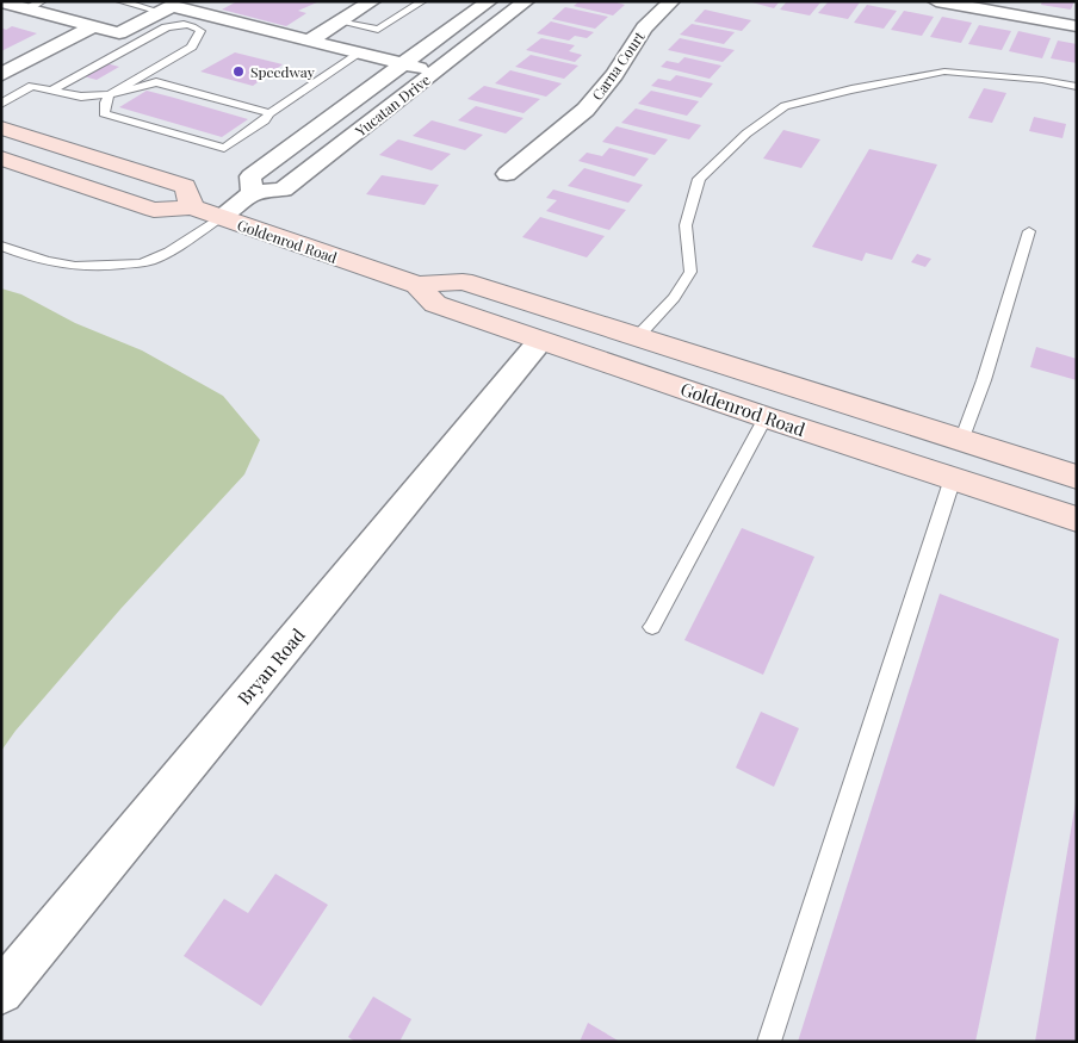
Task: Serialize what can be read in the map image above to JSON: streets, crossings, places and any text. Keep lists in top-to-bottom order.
{
  "streets": {
    "main road": ["Goldenrod Road"],
    "street": ["Carna Court", "Yucatan Drive", "Bryan Road"]
  },
  "crossings": [
    ["Yucatan Drive", "Goldenrod Road"],
    ["Goldenrod Road", "Bryan Road"]
  ],
  "places": ["Speedway"]
}
